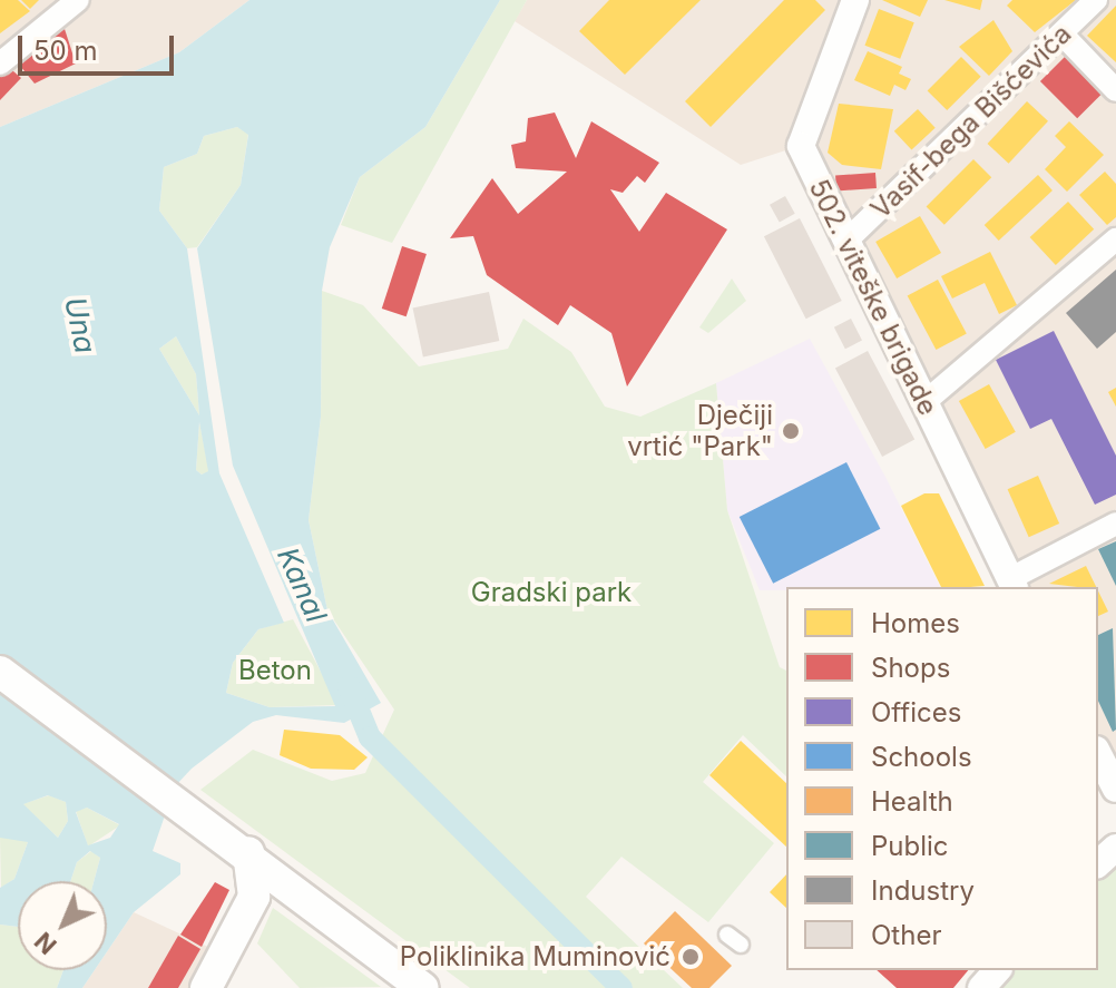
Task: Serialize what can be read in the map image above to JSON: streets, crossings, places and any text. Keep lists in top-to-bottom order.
{
  "streets": {
    "street": ["Vasif-bega Bišćevića", "502. viteške brigade"]
  },
  "crossings": [
    ["Vasif-bega Bišćevića", "502. viteške brigade"]
  ],
  "water": ["Una", "Kanal"],
  "parks": ["Gradski park", "Beton"],
  "places": ["Dječiji vrtić \"Park\"", "Poliklinika Muminović"],
  "legend": [
    "Homes",
    "Shops",
    "Offices",
    "Schools",
    "Health",
    "Public",
    "Industry",
    "Other"
  ],
  "scale_bar": "50 m",
  "north": "bottom left"
}
